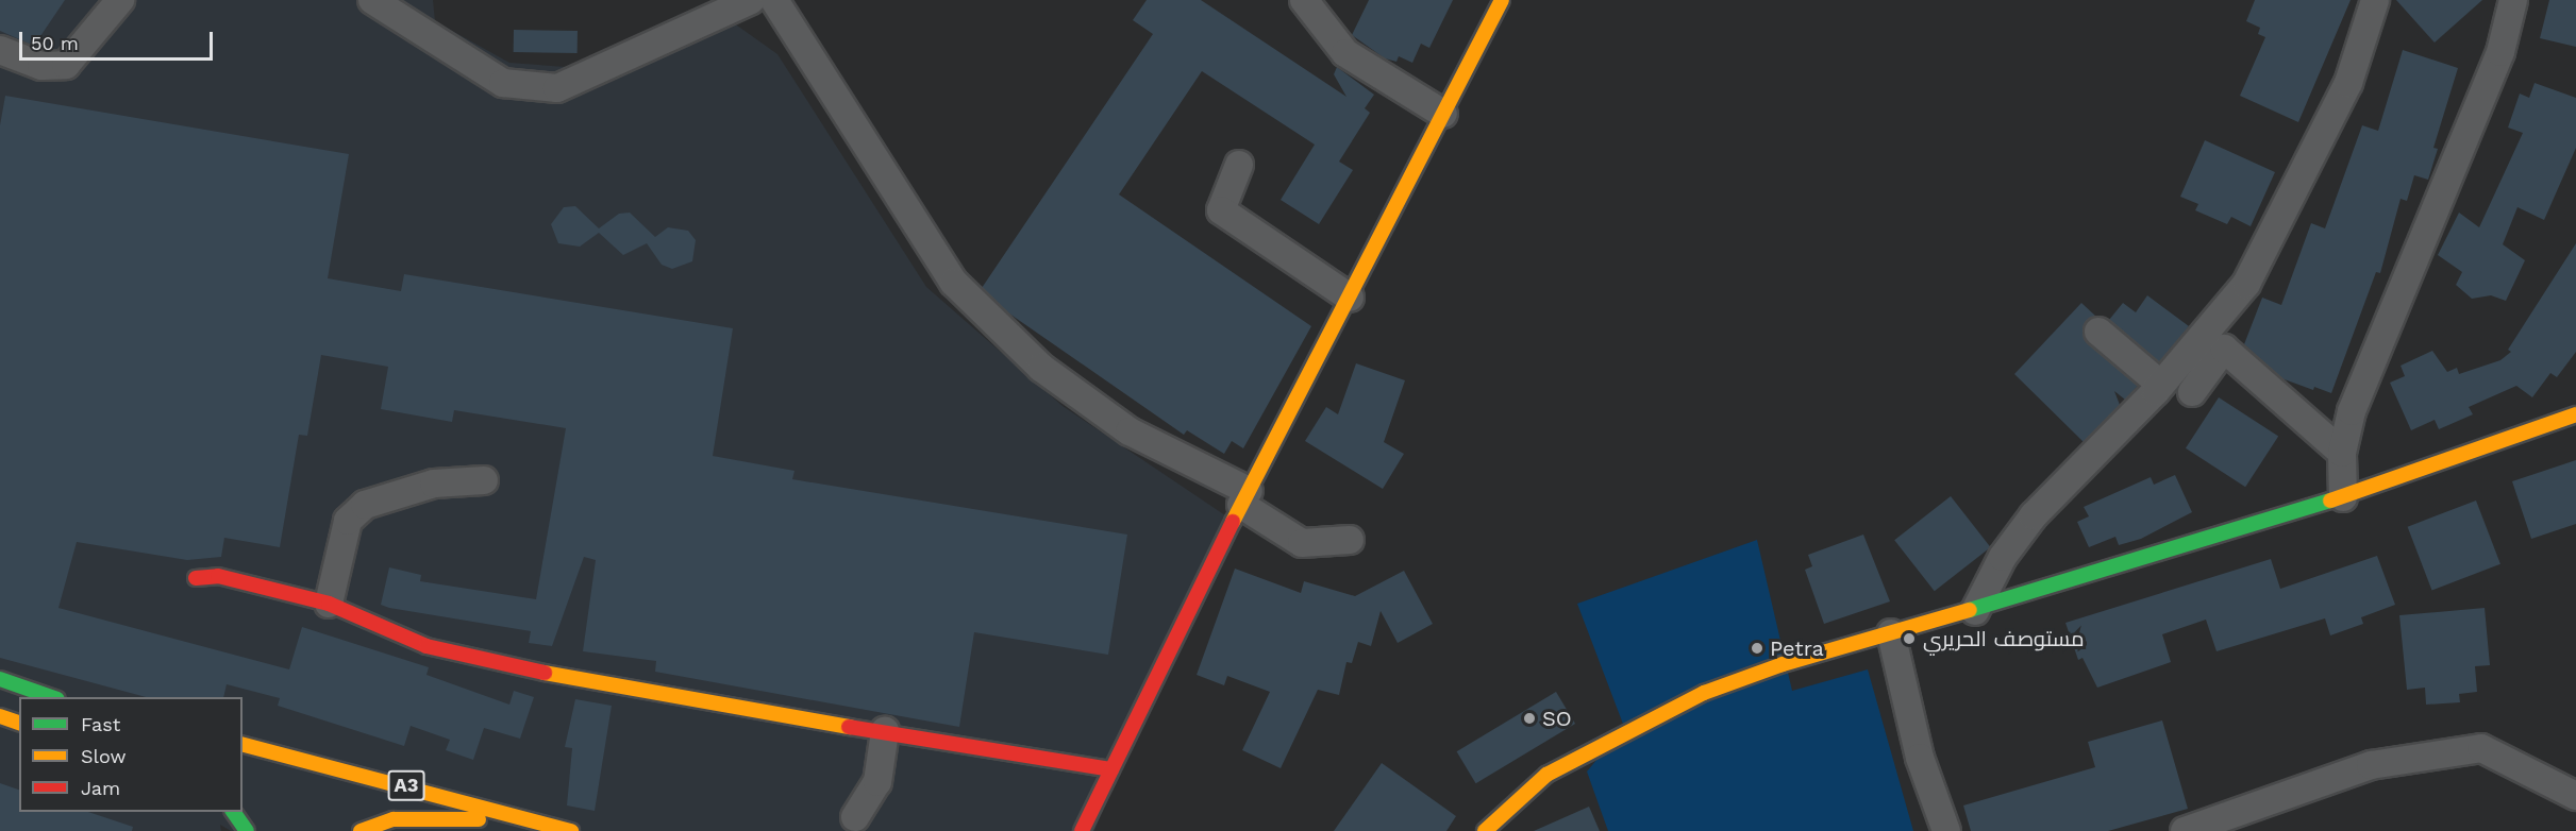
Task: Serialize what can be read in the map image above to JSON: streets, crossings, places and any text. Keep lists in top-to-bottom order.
{
  "streets": {
    "main road": ["A3"]
  },
  "places": ["مستوصف الحريري", "Petra", "SO"],
  "legend": ["Fast", "Slow", "Jam"],
  "scale_bar": "50 m"
}
